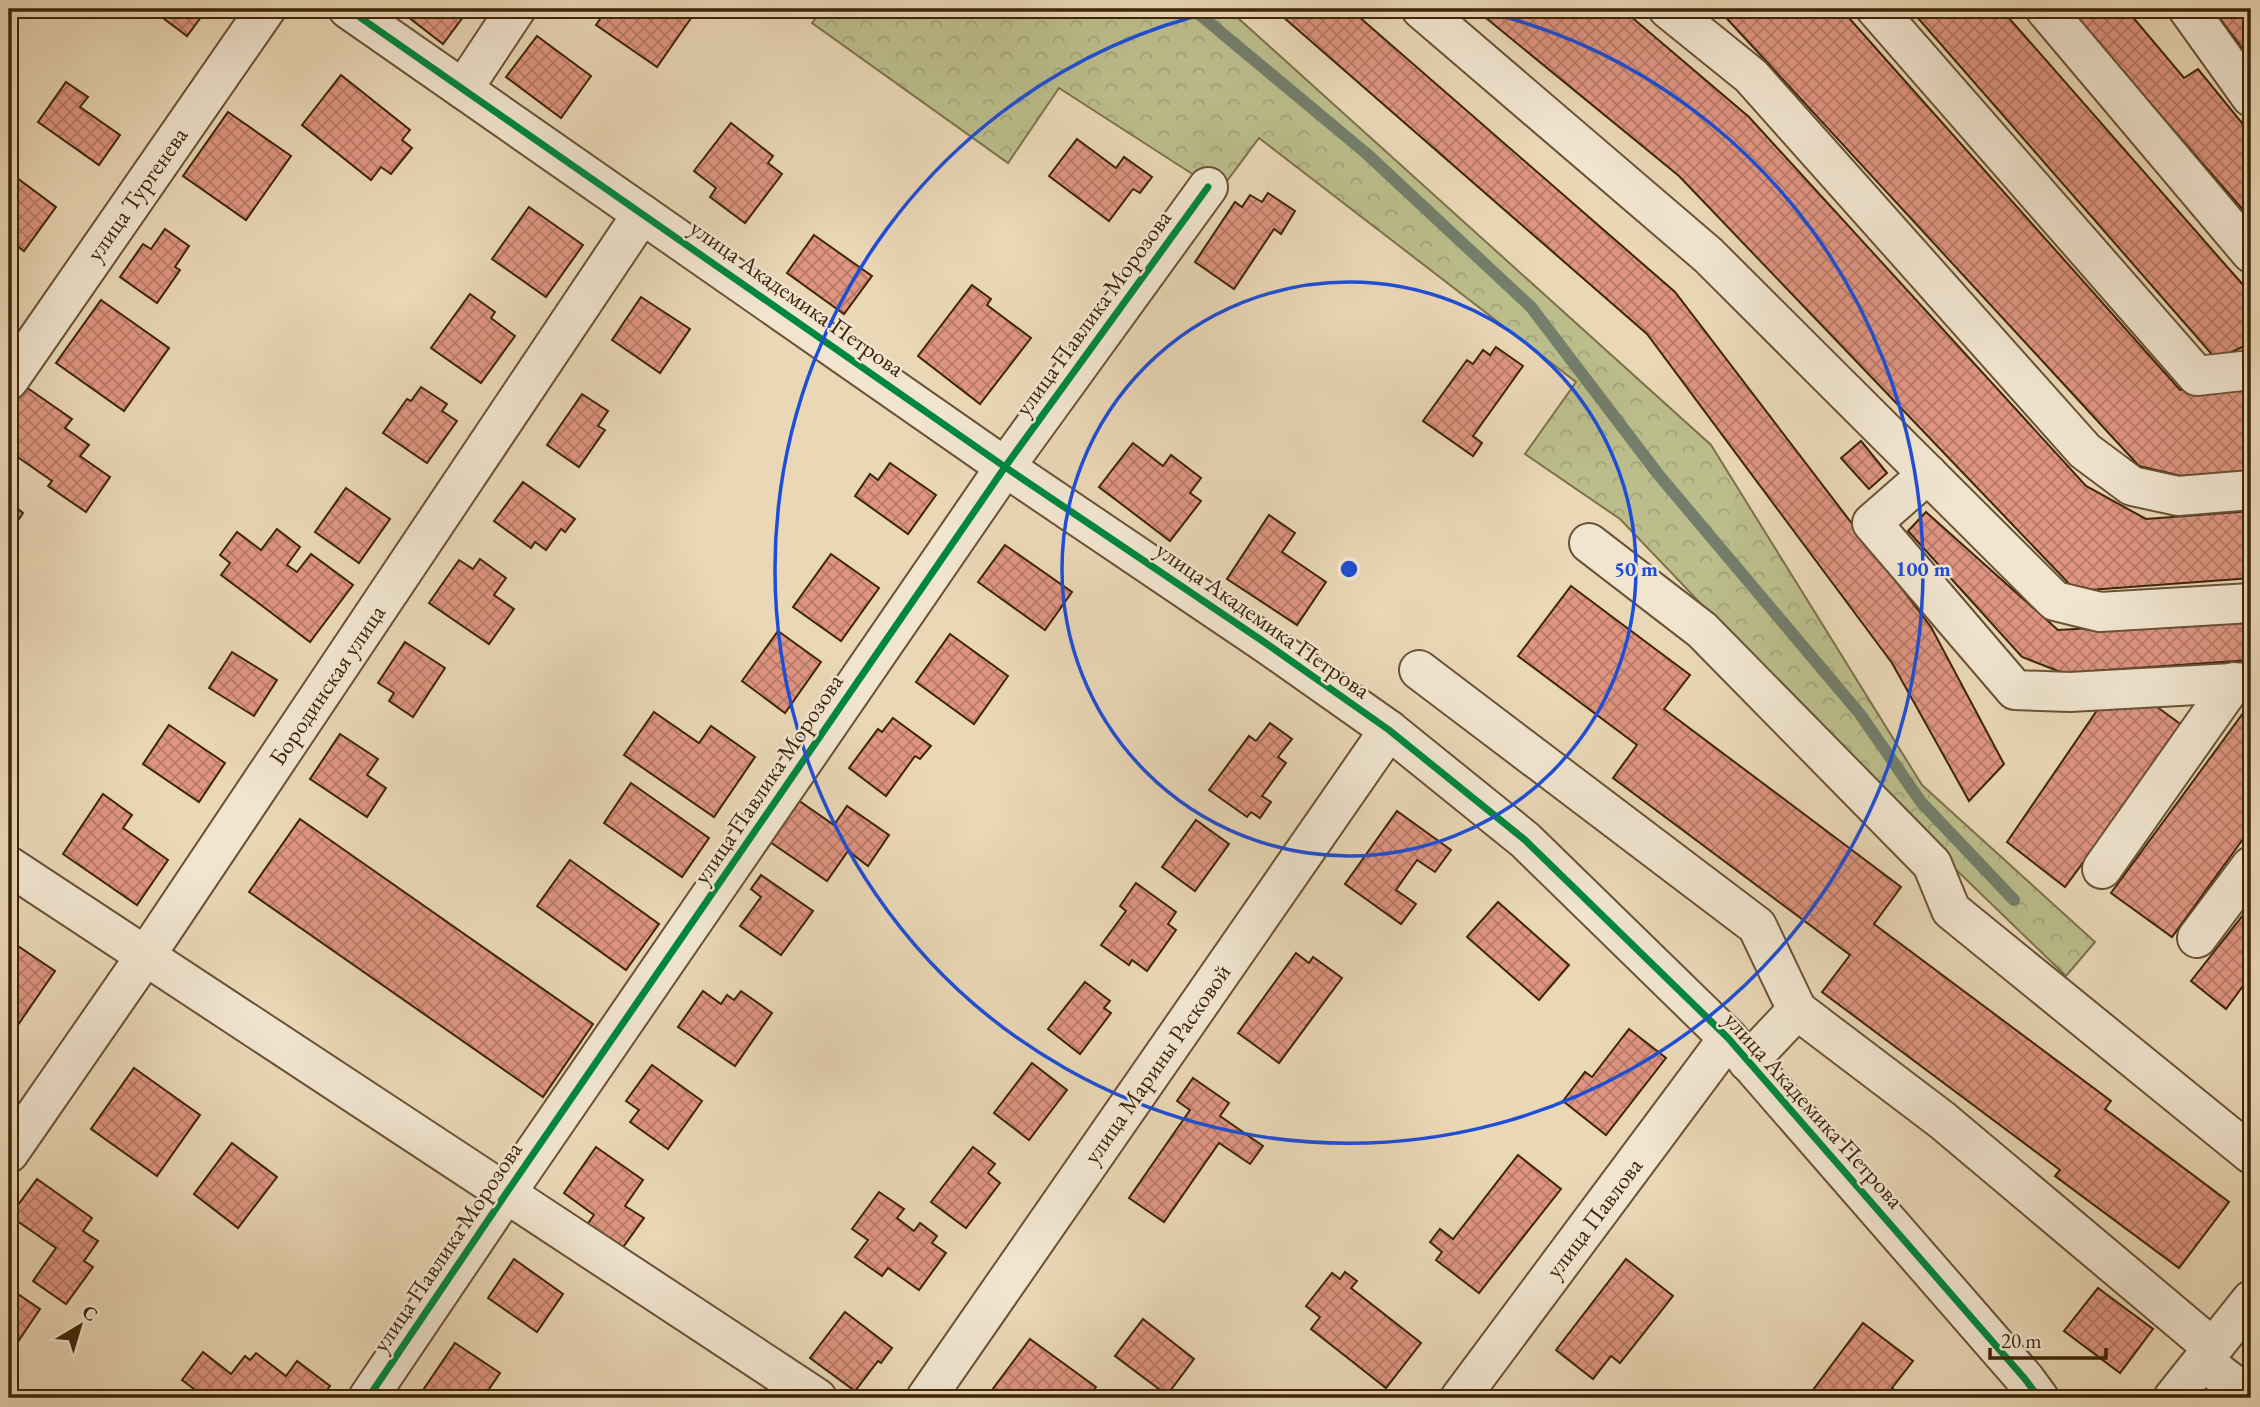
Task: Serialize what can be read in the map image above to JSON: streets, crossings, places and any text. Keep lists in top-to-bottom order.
{
  "streets": {
    "street": [
      "улица Тургенева",
      "улица Академика Петрова",
      "улица Павлика Морозова",
      "Бородинская улица",
      "улица Марины Расковой",
      "улица Павлова"
    ]
  },
  "crossings": [
    ["улица Академика Петрова", "улица Павлика Морозова"],
    ["улица Академика Петрова", "Бородинская улица"],
    ["улица Академика Петрова", "улица Марины Расковой"],
    ["улица Академика Петрова", "улица Павлова"]
  ],
  "scale_bar": "20 m",
  "north": "top right",
  "rings": ["50 m", "100 m"]
}
